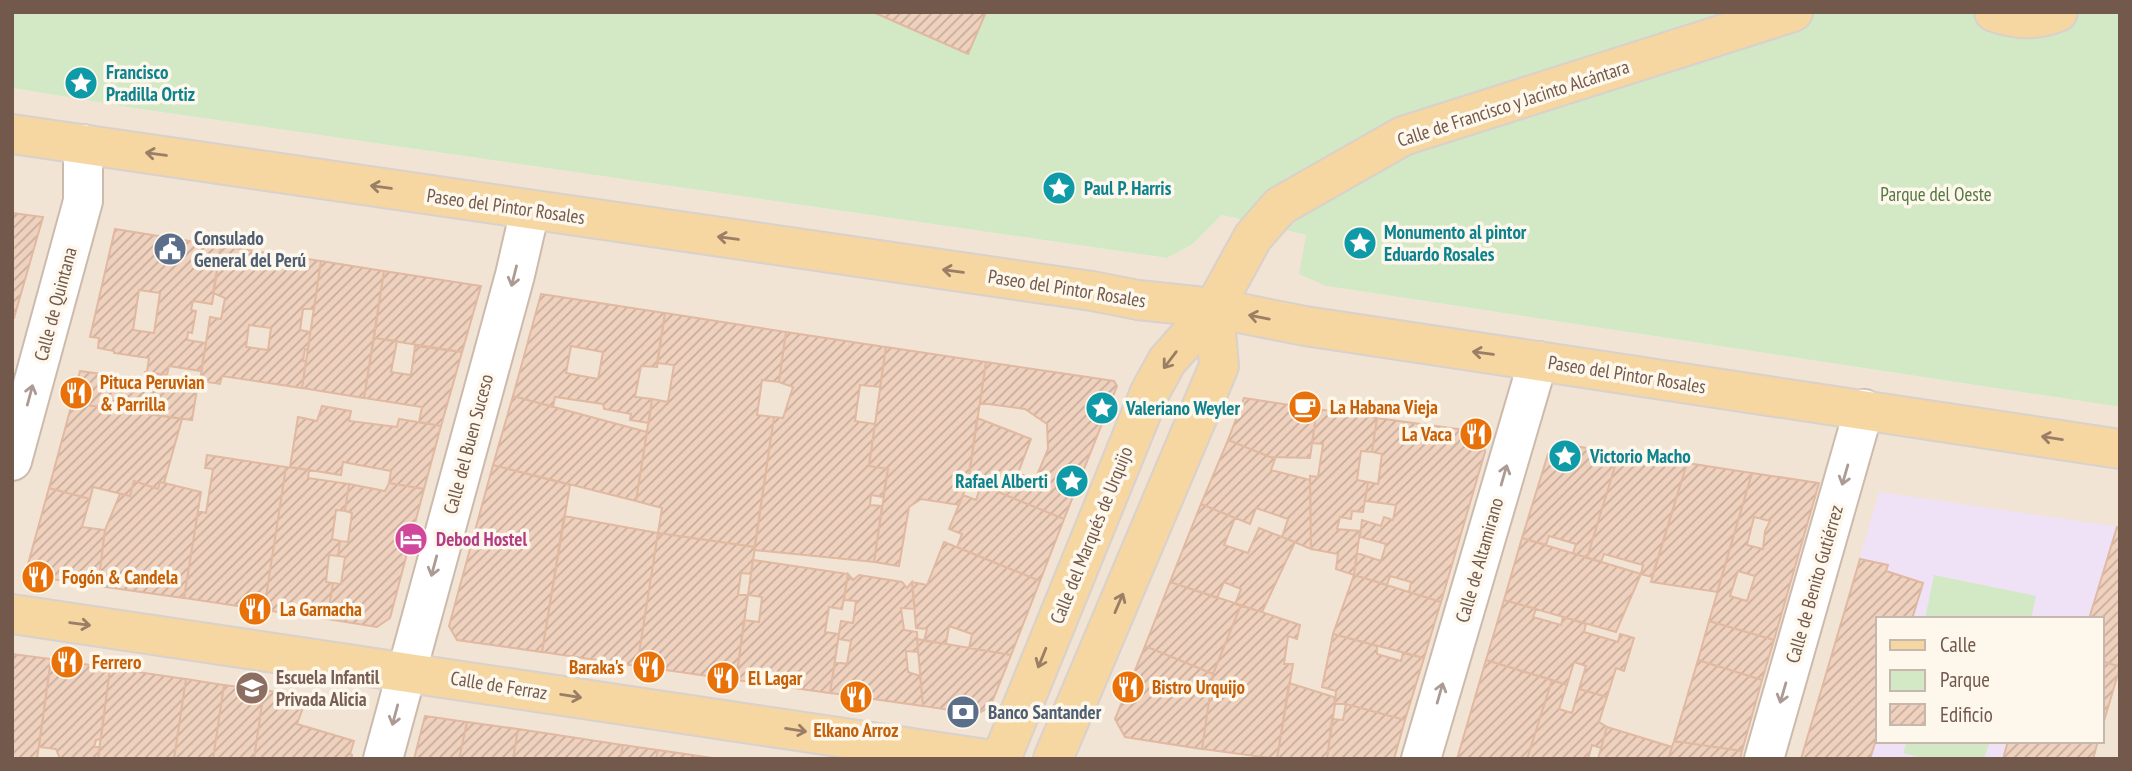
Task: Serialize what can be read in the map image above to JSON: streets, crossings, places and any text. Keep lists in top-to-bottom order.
{
  "streets": {
    "main road": [
      "Calle de Francisco y Jacinto Alcántara",
      "Paseo del Pintor Rosales",
      "Calle del Marqués de Urquijo",
      "Calle de Ferraz"
    ],
    "street": [
      "Calle de Quintana",
      "Calle del Buen Suceso",
      "Calle de Altamirano",
      "Calle de Benito Gutiérrez"
    ]
  },
  "crossings": [
    ["Calle de Francisco y Jacinto Alcántara", "Paseo del Pintor Rosales"],
    ["Calle de Francisco y Jacinto Alcántara", "Calle del Marqués de Urquijo"],
    ["Paseo del Pintor Rosales", "Calle de Quintana"],
    ["Paseo del Pintor Rosales", "Calle del Buen Suceso"],
    ["Paseo del Pintor Rosales", "Calle del Marqués de Urquijo"],
    ["Paseo del Pintor Rosales", "Calle de Altamirano"],
    ["Paseo del Pintor Rosales", "Calle de Benito Gutiérrez"],
    ["Calle del Buen Suceso", "Calle de Ferraz"]
  ],
  "one_way": [
    "Paseo del Pintor Rosales",
    "Calle de Quintana",
    "Calle del Buen Suceso",
    "Calle de Altamirano",
    "Calle de Benito Gutiérrez",
    "Calle de Ferraz"
  ],
  "parks": ["Parque del Oeste"],
  "places": {
    "place": [
      "Francisco Pradilla Ortiz",
      "Paul P. Harris",
      "Monumento al pintor Eduardo Rosales",
      "Valeriano Weyler",
      "Victorio Macho",
      "Rafael Alberti"
    ],
    "public building": ["Consulado General del Perú"],
    "restaurant": [
      "Pituca Peruvian & Parrilla",
      "La Vaca",
      "Fogón & Candela",
      "La Garnacha",
      "Ferrero",
      "Baraka's",
      "El Lagar",
      "Bistro Urquijo",
      "Elkano Arroz"
    ],
    "cafe": ["La Habana Vieja"],
    "hotel": ["Debod Hostel"],
    "school or university": ["Escuela Infantil Privada Alicia"],
    "bank": ["Banco Santander"]
  },
  "legend": ["Calle", "Parque", "Edificio"]
}
